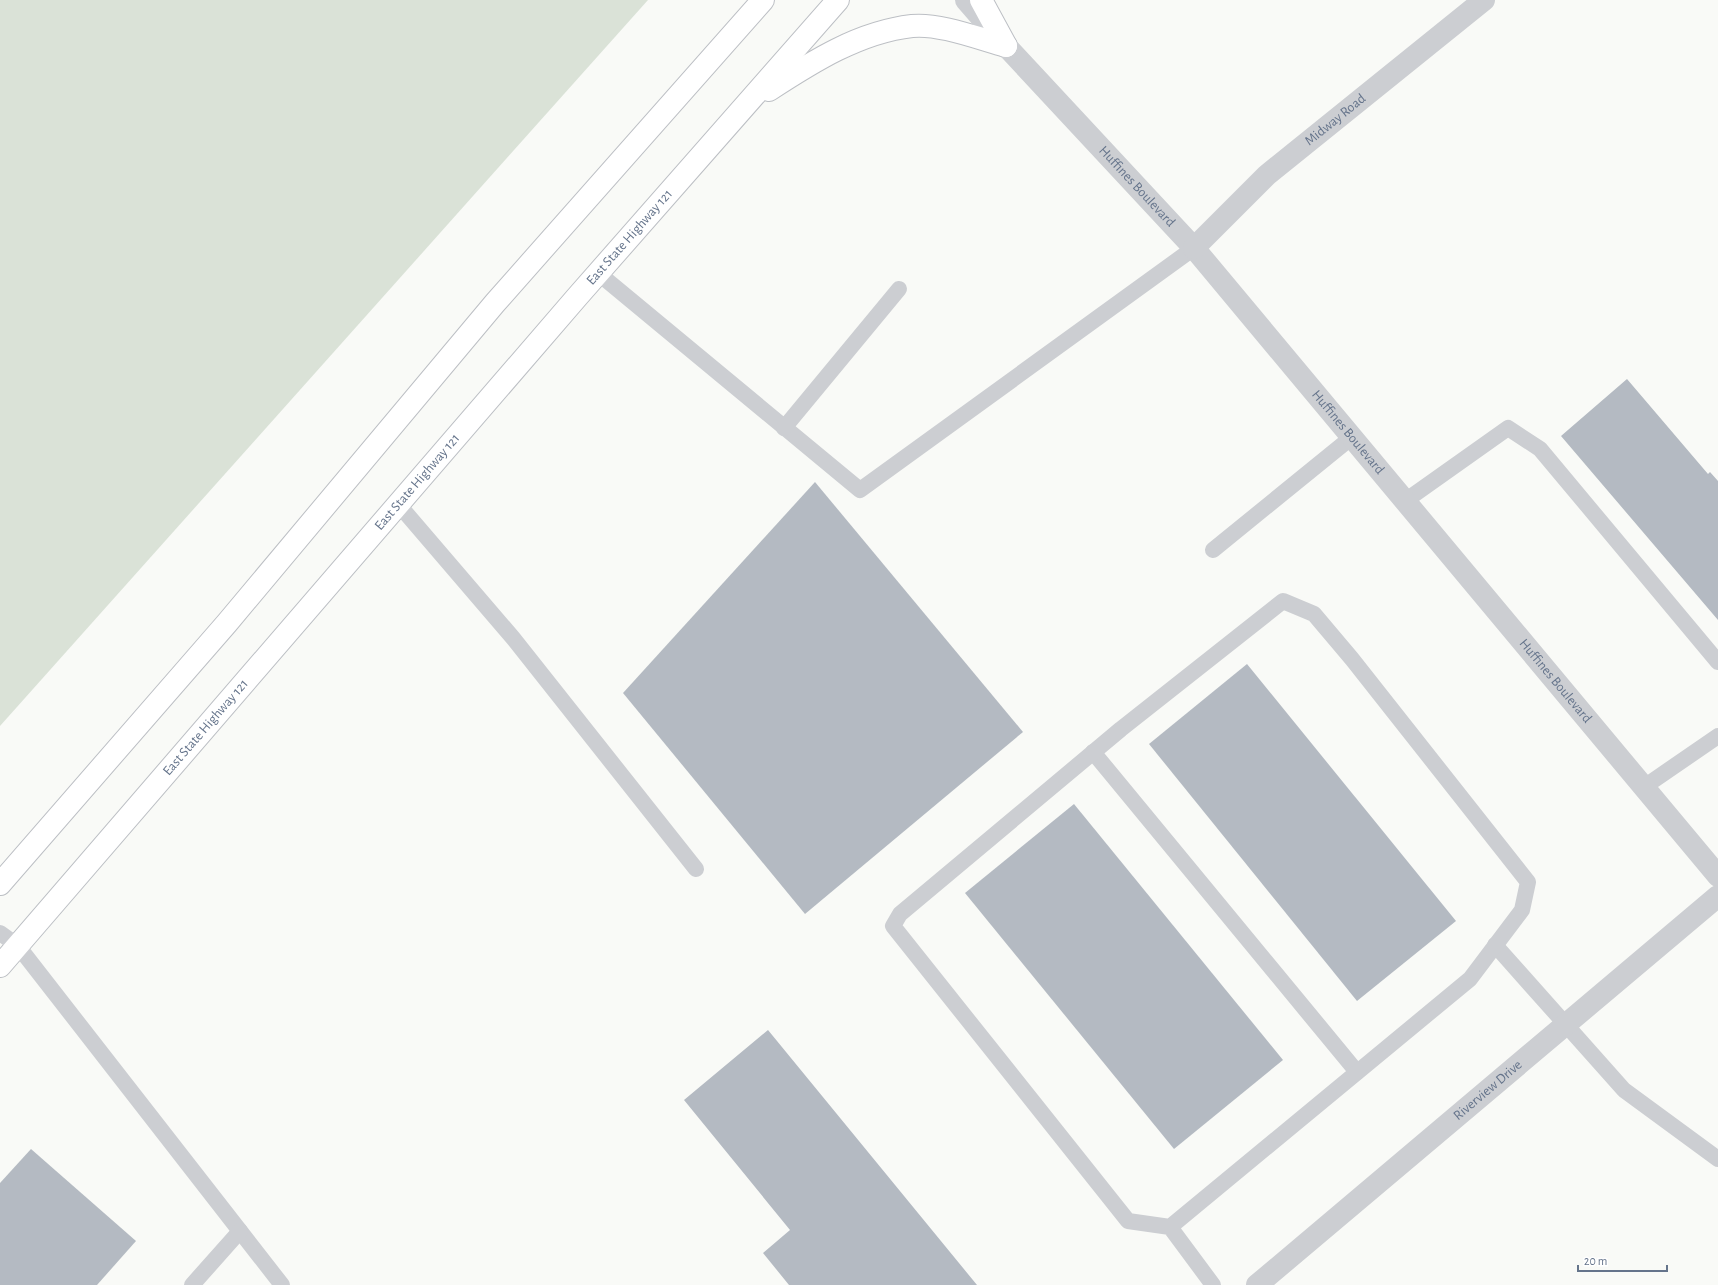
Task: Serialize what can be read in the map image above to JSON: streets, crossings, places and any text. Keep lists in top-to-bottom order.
{
  "streets": {
    "main road": ["East State Highway 121"],
    "street": ["Midway Road", "Huffines Boulevard", "Riverview Drive"]
  },
  "crossings": [
    ["Midway Road", "Huffines Boulevard"]
  ],
  "scale_bar": "20 m"
}
